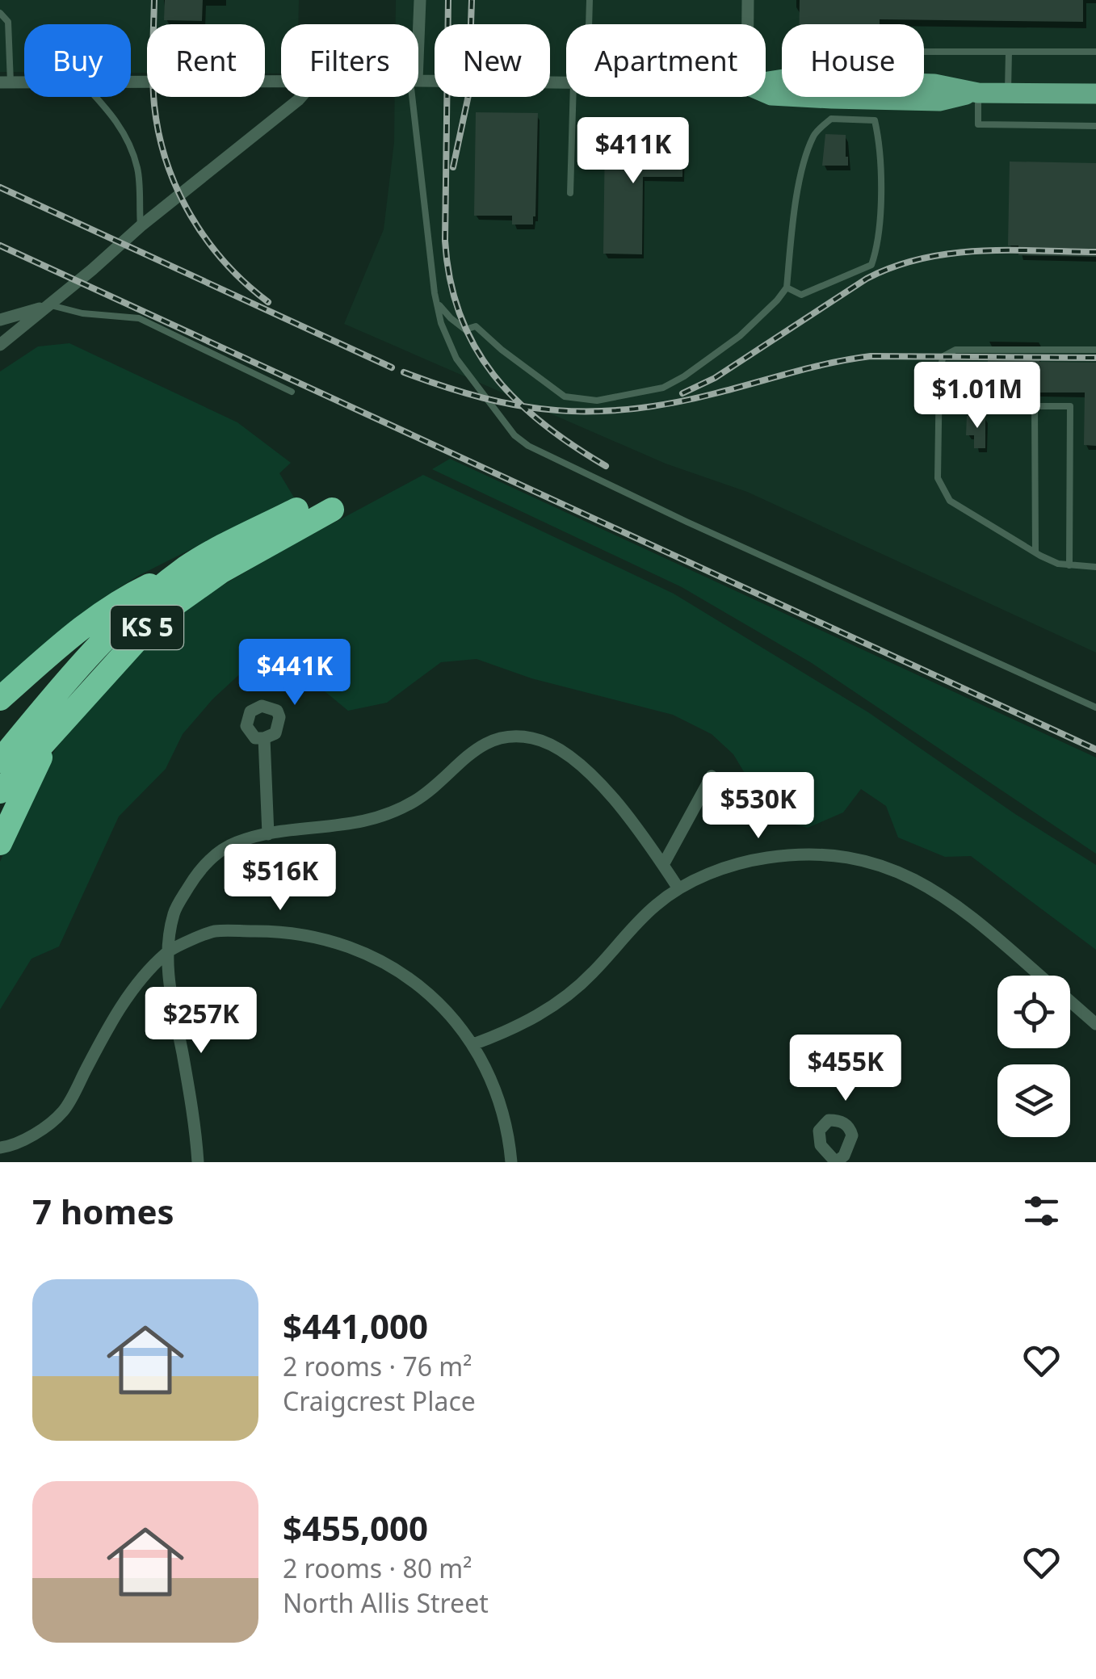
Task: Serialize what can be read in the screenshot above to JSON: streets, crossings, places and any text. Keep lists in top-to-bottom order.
{
  "streets": {
    "highway": ["KS 5"]
  },
  "page": {
    "chip": [
      "Buy",
      "Rent",
      "Filters",
      "New",
      "Apartment",
      "House"
    ],
    "price": [
      "$411K",
      "$1.01M",
      "$441K",
      "$530K",
      "$516K",
      "$257K",
      "$455K"
    ],
    "heading": "7 homes",
    "list": [
      {
        "name": "$441,000",
        "note": "2 rooms · 76 m² · Craigcrest Place"
      },
      {
        "name": "$455,000",
        "note": "2 rooms · 80 m² · North Allis Street"
      }
    ]
  }
}
